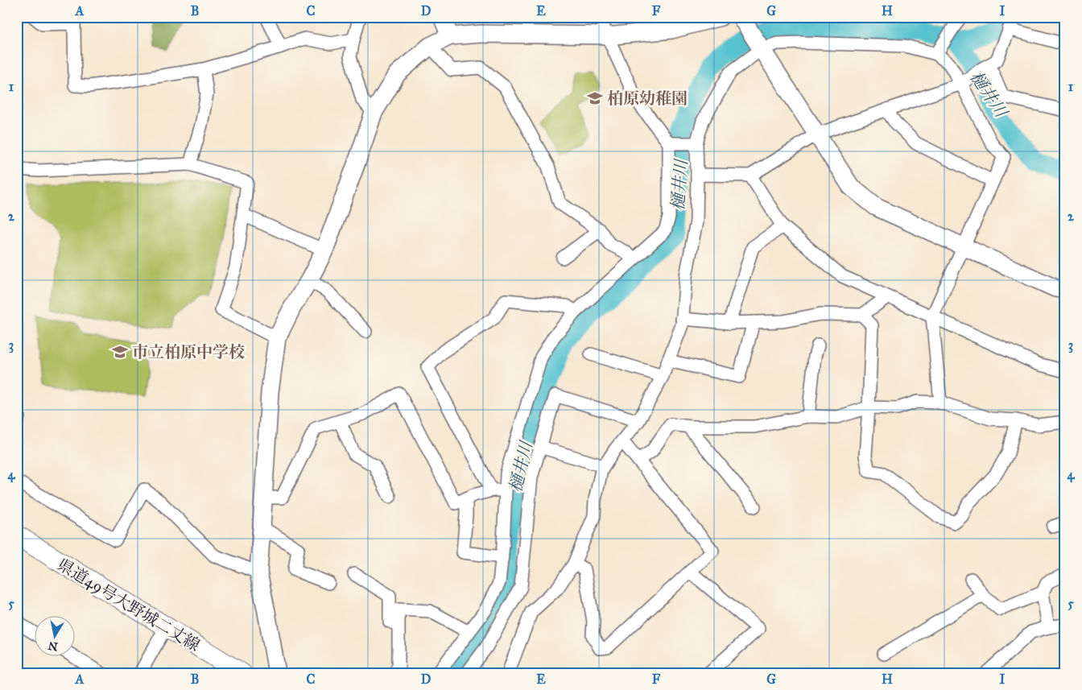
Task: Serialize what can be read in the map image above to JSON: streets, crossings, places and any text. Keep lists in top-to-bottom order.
{
  "streets": {
    "main road": ["県道49号大野城二丈線"]
  },
  "water": ["樋井川"],
  "places": {
    "school or university": ["柏原幼稚園", "市立柏原中学校"]
  },
  "north": "bottom",
  "grid": {
    "columns": [
      "A",
      "B",
      "C",
      "D",
      "E",
      "F",
      "G",
      "H",
      "I"
    ],
    "rows": [
      "1",
      "2",
      "3",
      "4",
      "5"
    ]
  }
}
